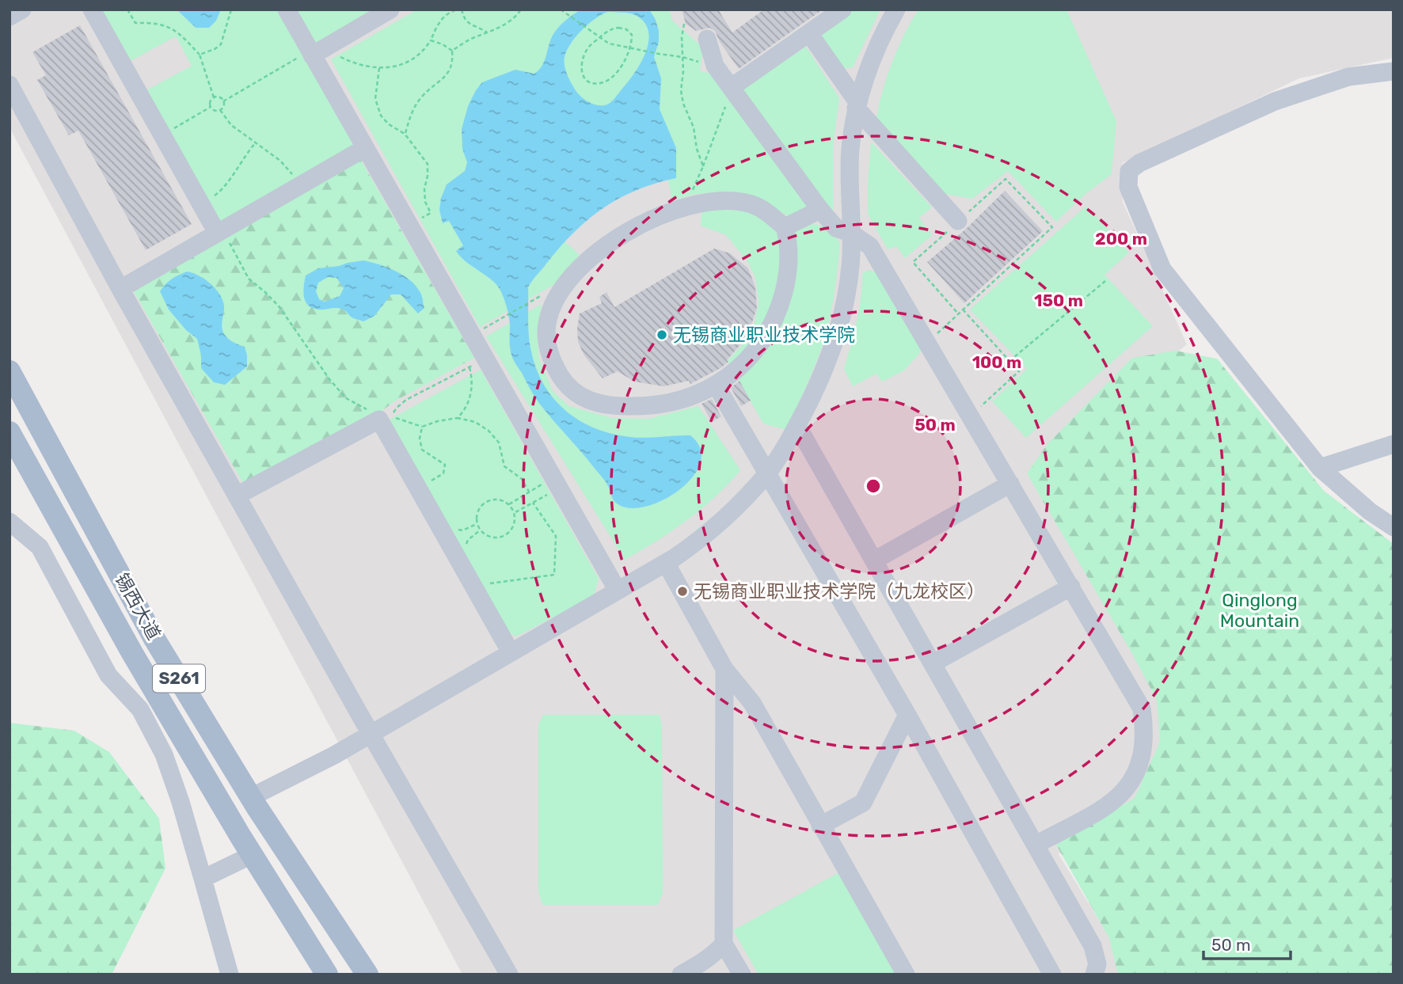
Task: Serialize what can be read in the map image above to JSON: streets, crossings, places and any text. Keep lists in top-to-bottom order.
{
  "streets": {
    "main road": ["锡西大道", "S261"]
  },
  "parks": ["Qinglong Mountain"],
  "places": ["无锡商业职业技术学院", "无锡商业职业技术学院（九龙校区）"],
  "scale_bar": "50 m",
  "rings": [
    "200 m",
    "150 m",
    "100 m",
    "50 m"
  ]
}
